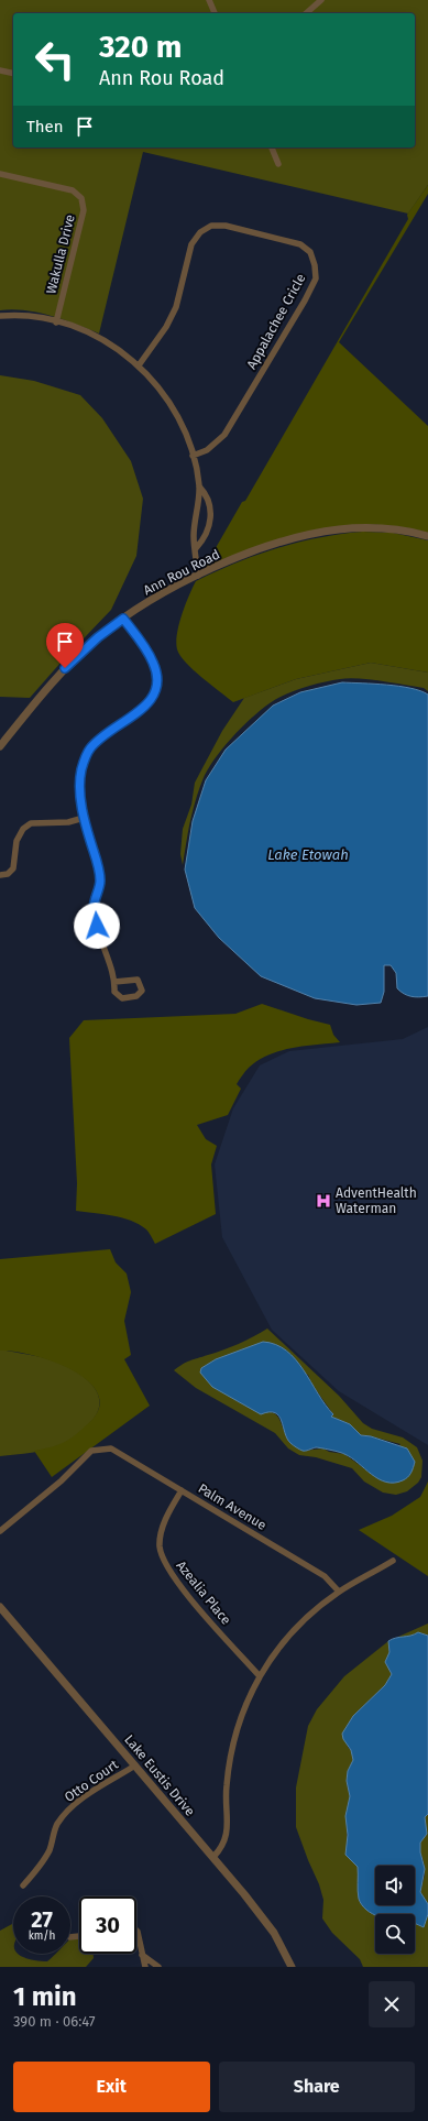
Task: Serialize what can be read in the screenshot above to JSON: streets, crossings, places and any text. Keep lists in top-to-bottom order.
{
  "streets": {
    "street": [
      "Wakulla Drive",
      "Appalachee Cricle",
      "Ann Rou Road",
      "Palm Avenue",
      "Azealia Place",
      "Lake Eustis Drive",
      "Otto Court"
    ]
  },
  "crossings": [
    ["Palm Avenue", "Azealia Place"],
    ["Lake Eustis Drive", "Otto Court"]
  ],
  "water": ["Lake Etowah"],
  "places": {
    "hospital": ["AdventHealth Waterman"]
  },
  "page": {
    "turn": ["320 m", "Ann Rou Road"],
    "then": "Then",
    "speed": "27 km/h",
    "limit": "30",
    "heading": ["1 min", "390 m · 06:47"],
    "buttons": ["Exit", "Share"]
  }
}
